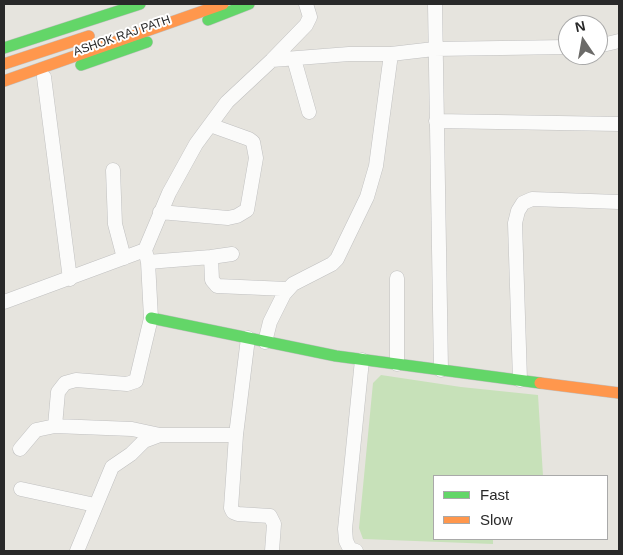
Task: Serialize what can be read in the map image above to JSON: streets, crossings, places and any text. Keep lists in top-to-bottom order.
{
  "streets": {
    "street": ["ASHOK RAJ PATH"]
  },
  "legend": ["Fast", "Slow"],
  "north": "top"
}
